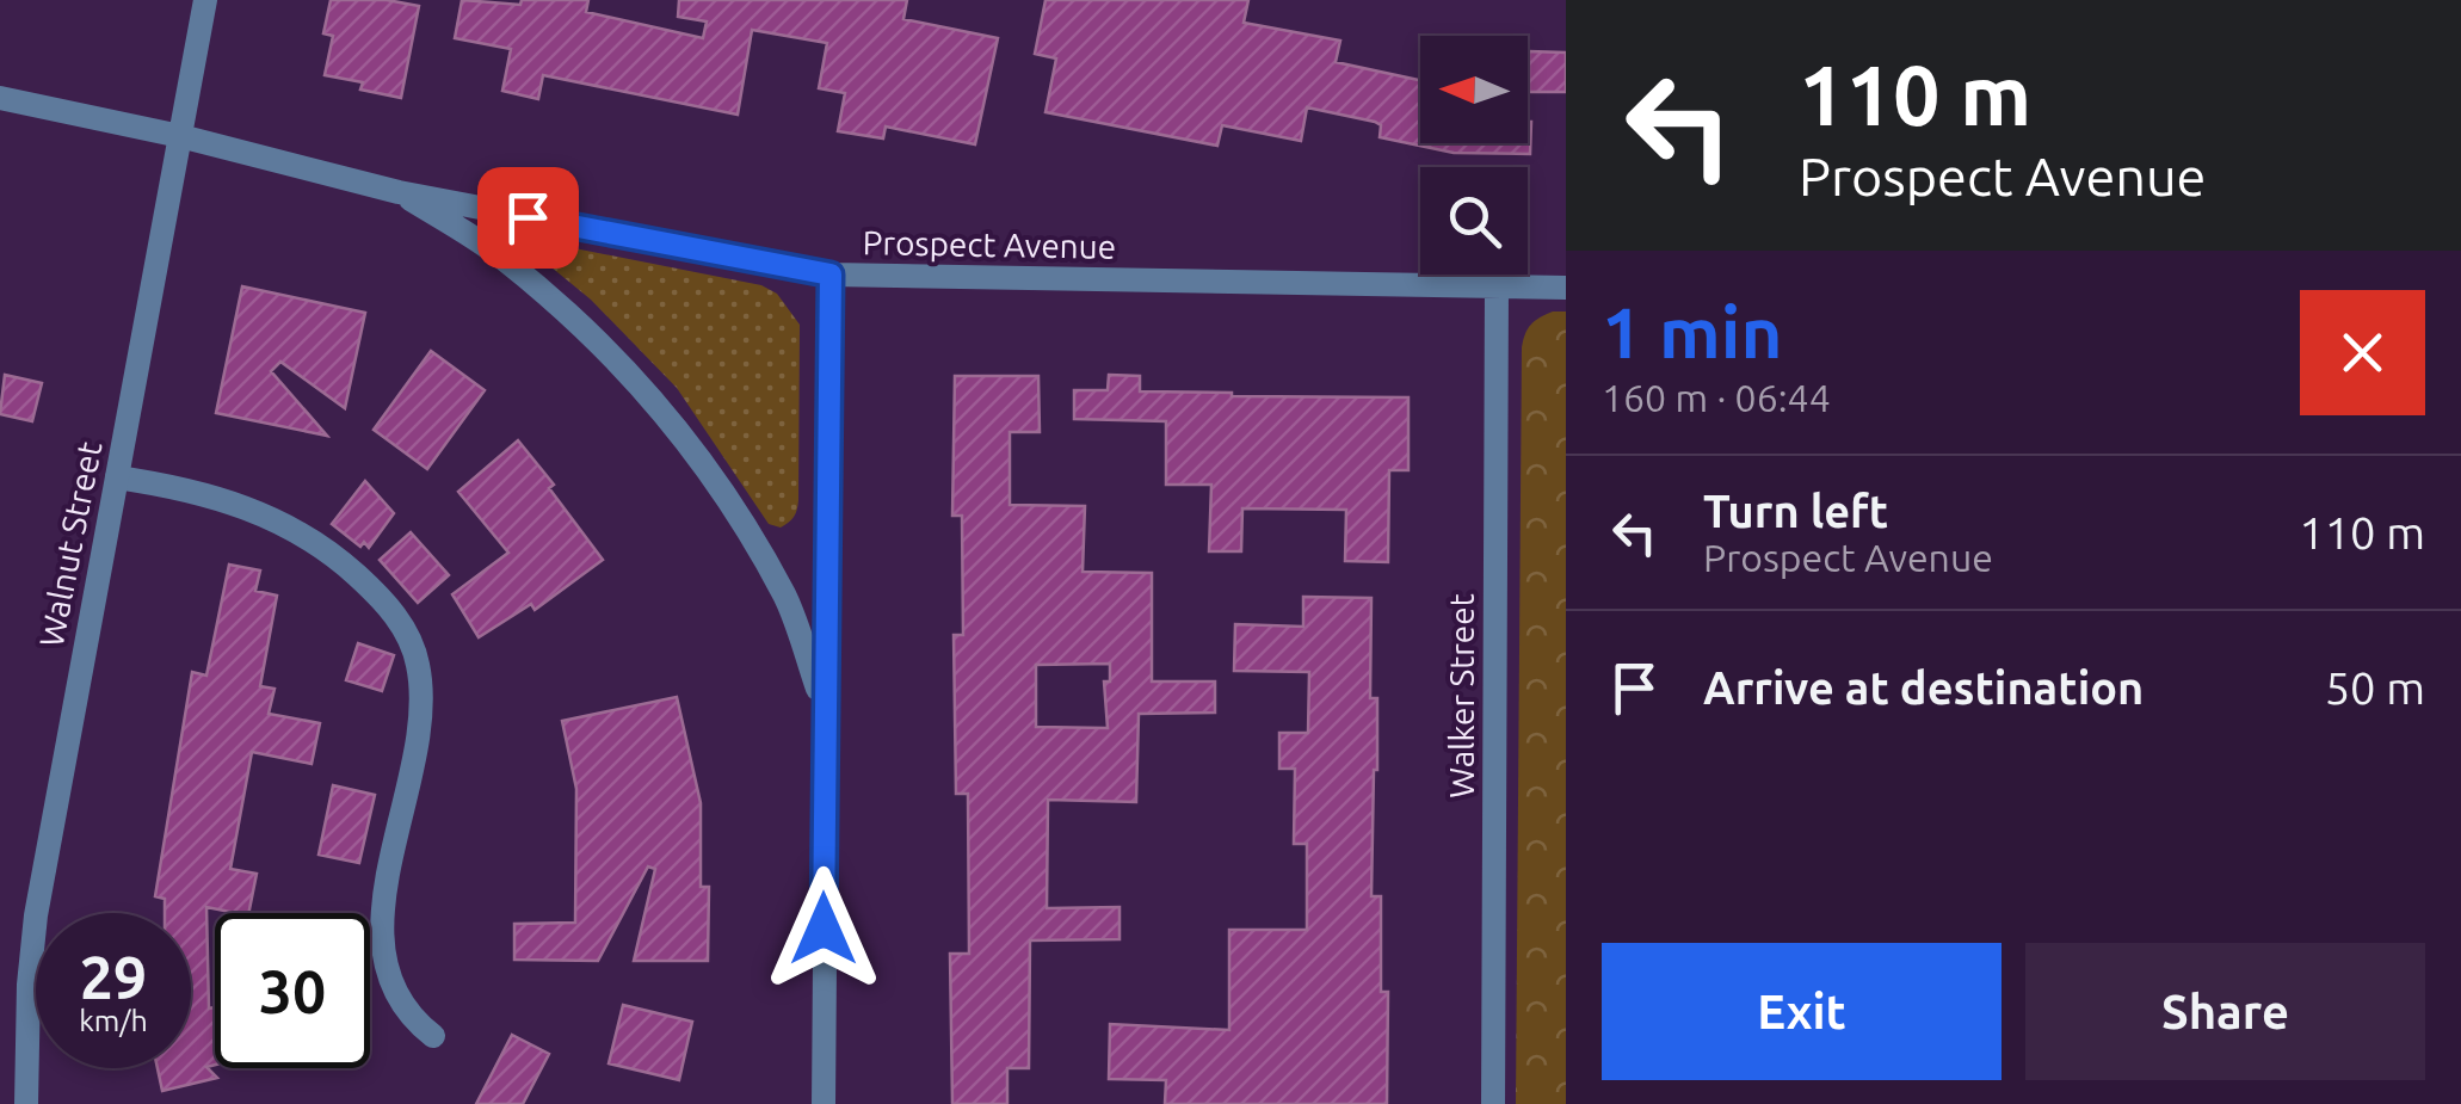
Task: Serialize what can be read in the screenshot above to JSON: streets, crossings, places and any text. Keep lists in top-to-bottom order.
{
  "streets": {
    "street": ["Prospect Avenue", "Walnut Street", "Walker Street"]
  },
  "crossings": [
    ["Prospect Avenue", "Walnut Street"],
    ["Prospect Avenue", "Walker Street"]
  ],
  "north": "left",
  "page": {
    "turn": ["110 m", "Prospect Avenue"],
    "heading": ["1 min", "160 m · 06:44"],
    "list": [
      {
        "name": "Turn left",
        "note": "Prospect Avenue",
        "value": "110 m"
      },
      {
        "name": "Arrive at destination",
        "value": "50 m"
      }
    ],
    "speed": "29 km/h",
    "limit": "30",
    "buttons": ["Exit", "Share"]
  }
}
